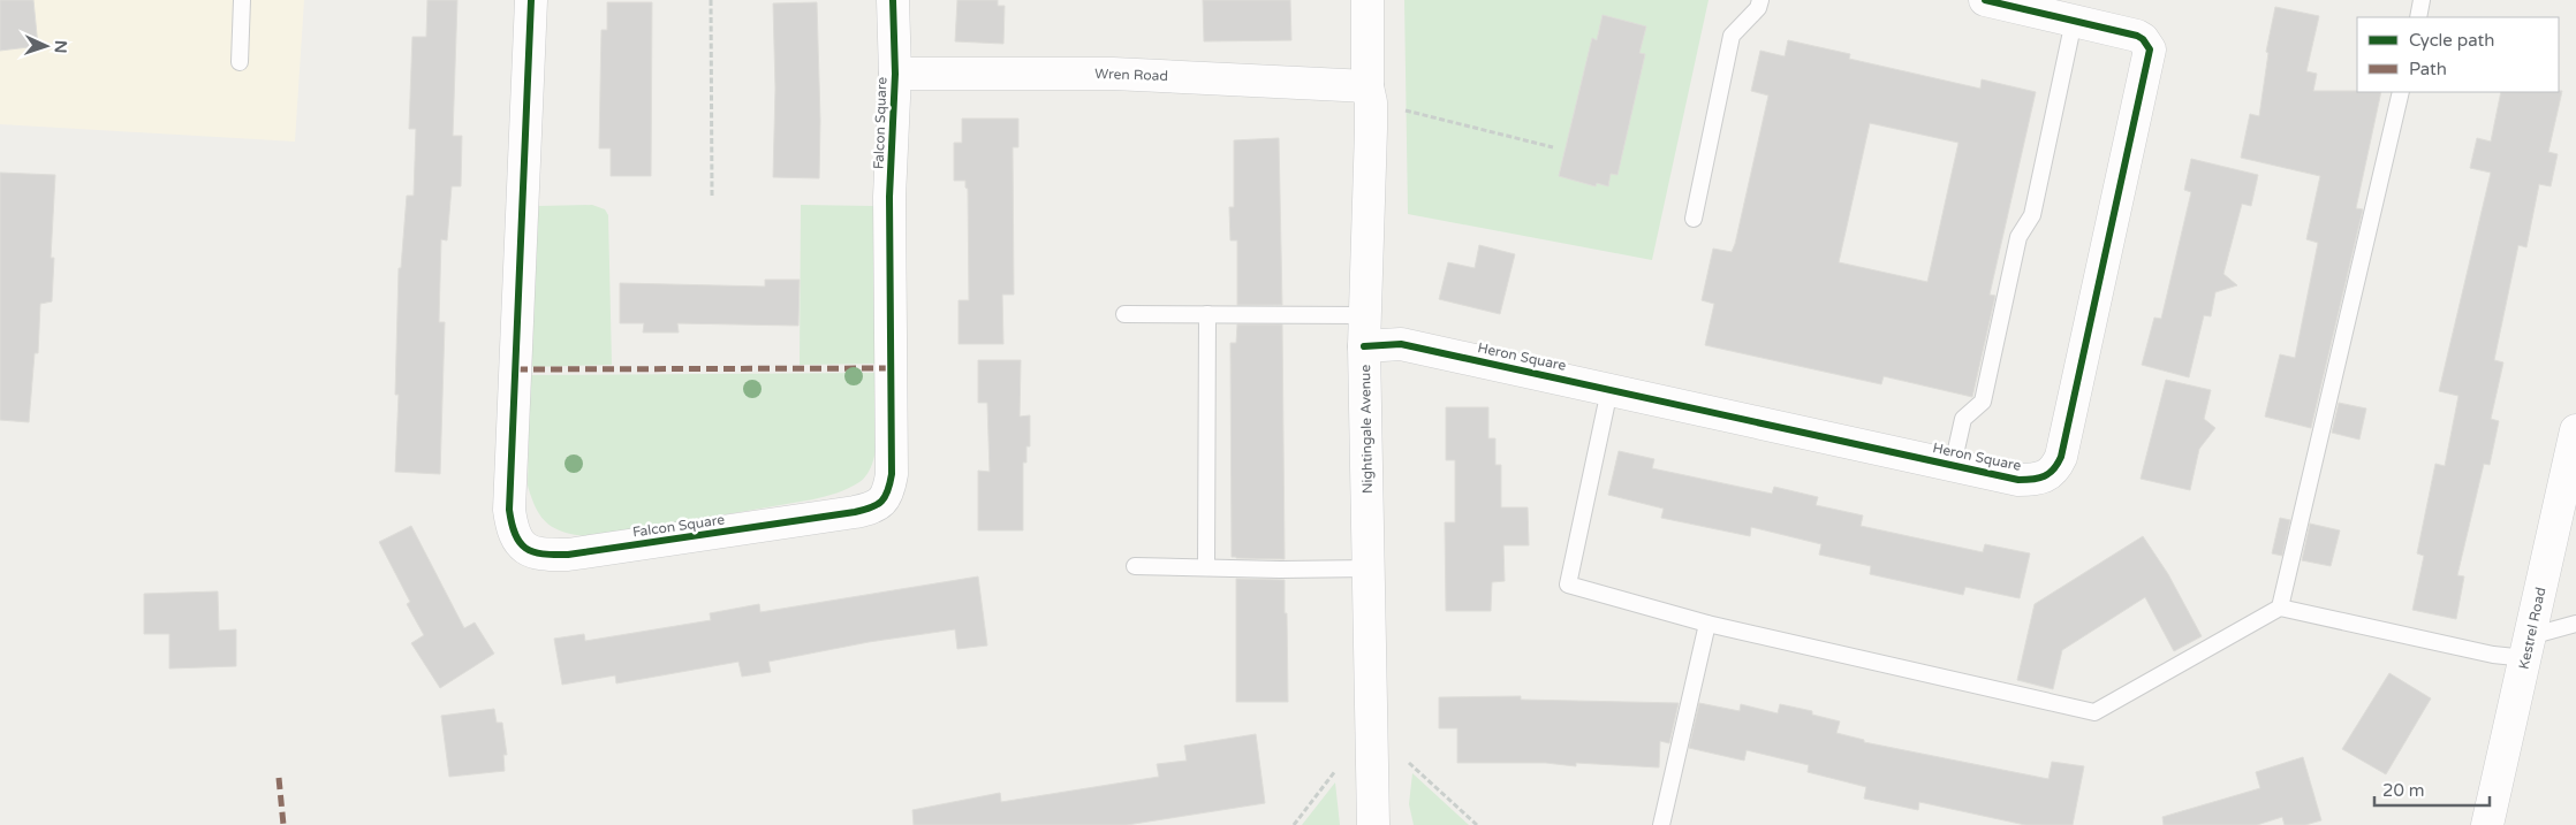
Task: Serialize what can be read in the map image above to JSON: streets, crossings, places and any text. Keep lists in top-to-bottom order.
{
  "streets": {
    "street": [
      "Wren Road",
      "Falcon Square",
      "Heron Square",
      "Nightingale Avenue",
      "Kestrel Road"
    ]
  },
  "crossings": [
    ["Wren Road", "Falcon Square"],
    ["Wren Road", "Nightingale Avenue"],
    ["Heron Square", "Nightingale Avenue"]
  ],
  "legend": ["Cycle path", "Path"],
  "scale_bar": "20 m",
  "north": "right"
}
